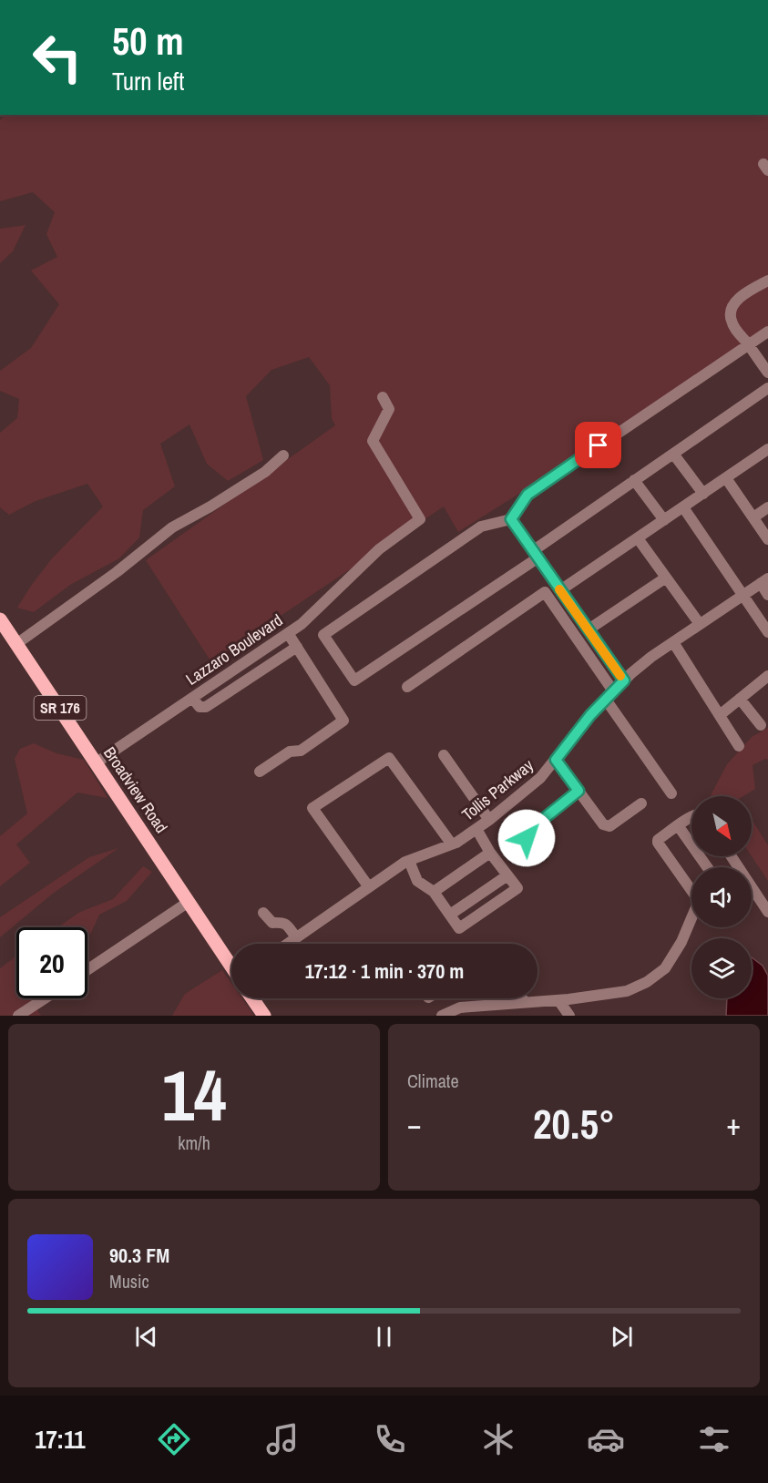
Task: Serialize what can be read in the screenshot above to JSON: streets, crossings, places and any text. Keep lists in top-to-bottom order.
{
  "streets": {
    "main road": ["SR 176", "Broadview Road"],
    "street": ["Lazzaro Boulevard", "Tollis Parkway"]
  },
  "crossings": [
    ["Lazzaro Boulevard", "Broadview Road"]
  ],
  "north": "bottom right",
  "page": {
    "turn": ["50 m", "Turn left"],
    "limit": "20",
    "trip": "17:12 · 1 min · 370 m",
    "tile": [
      ["14", "km/h"],
      "Climate"
    ],
    "heat": ["−", "20.5°", "+"],
    "song": ["90.3 FM", "Music"],
    "tabs": "17:11"
  }
}
